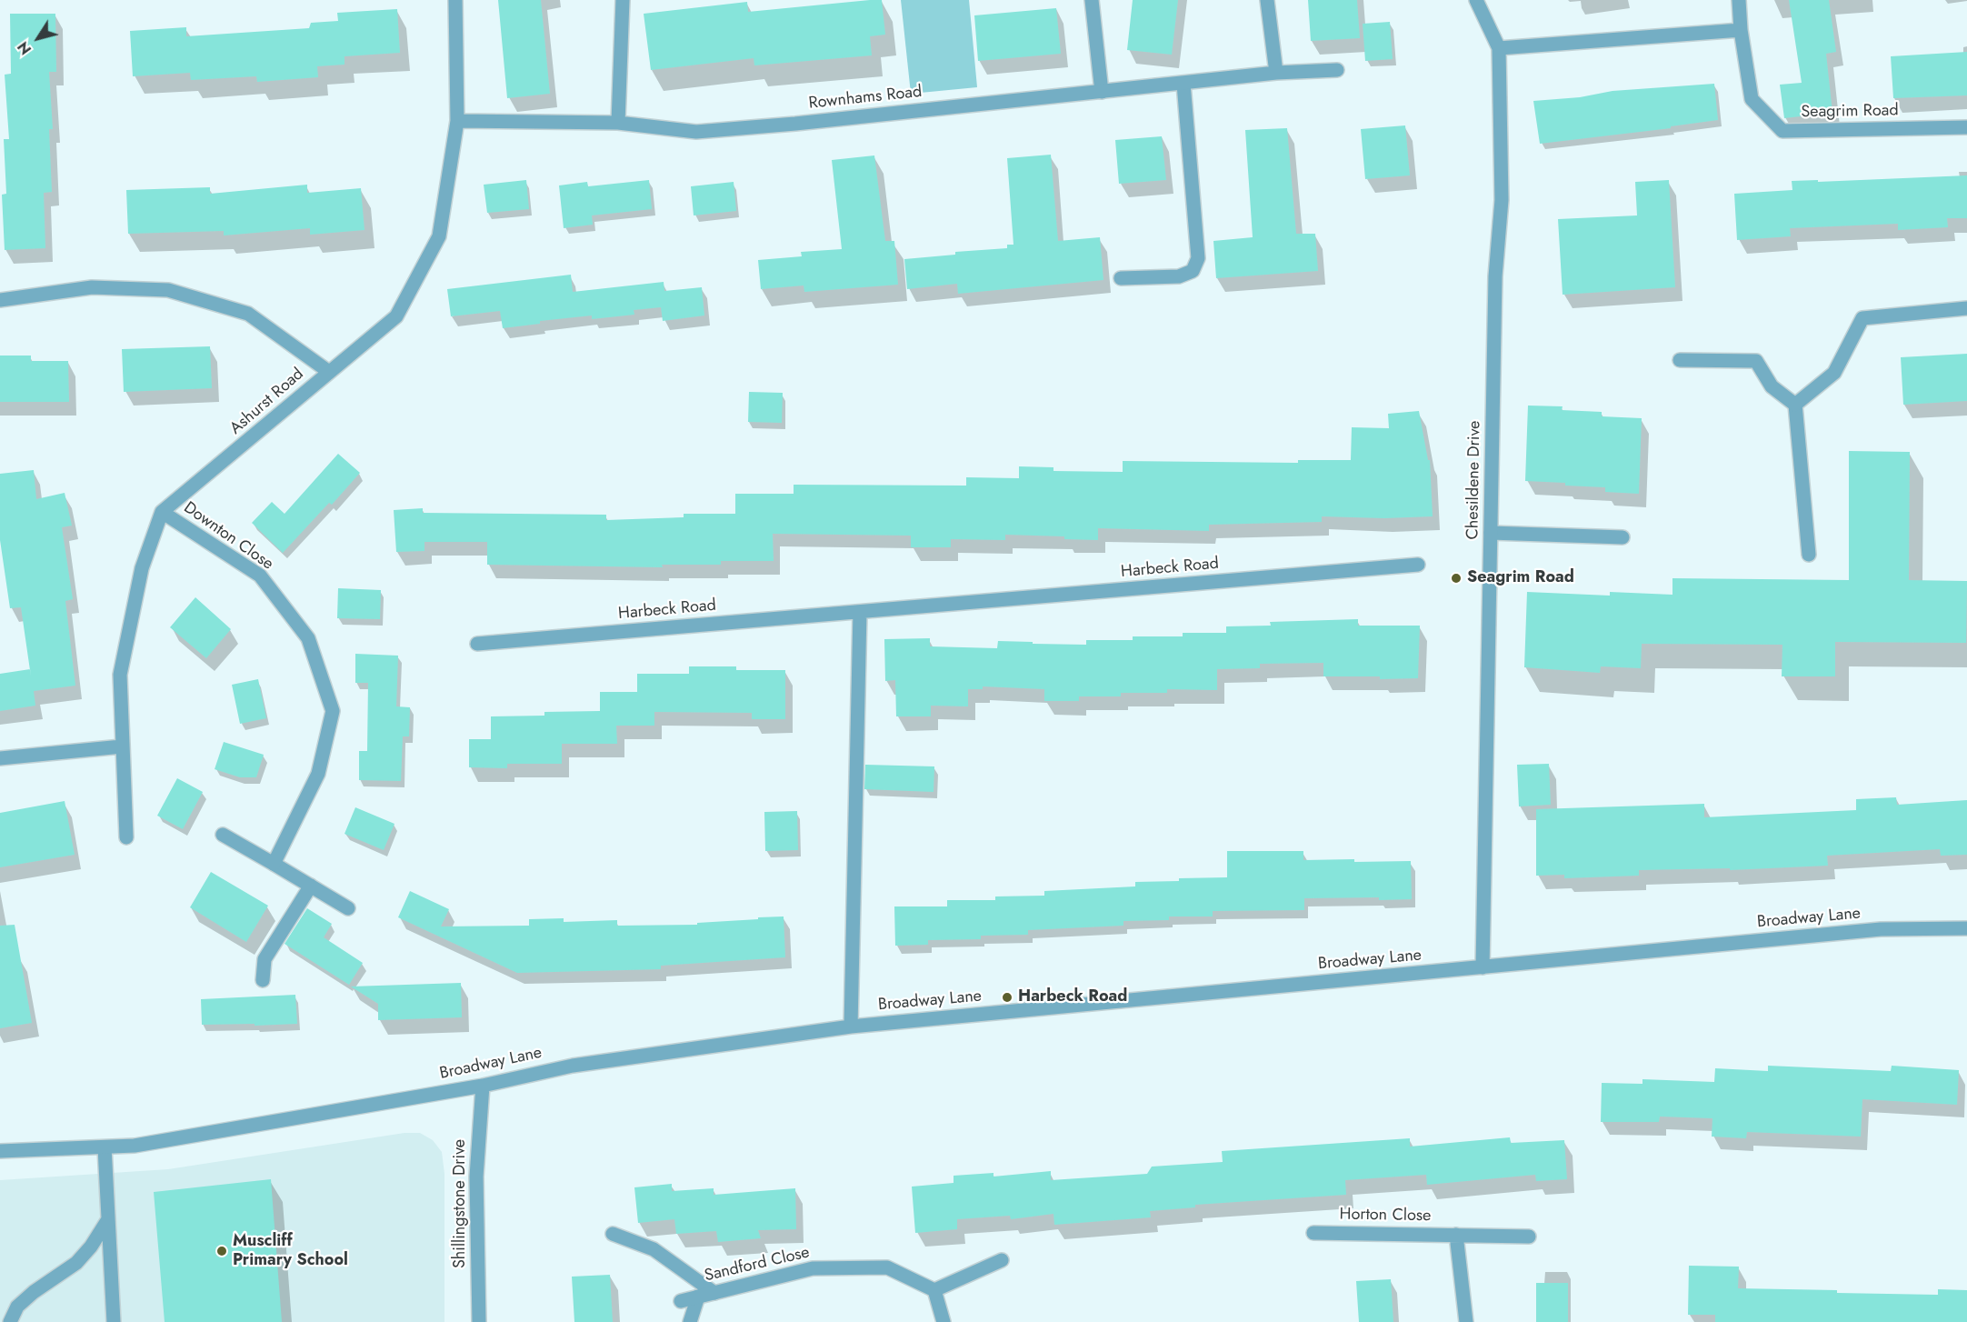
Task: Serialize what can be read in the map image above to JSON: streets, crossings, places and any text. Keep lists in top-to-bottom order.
{
  "streets": {
    "street": [
      "Rownhams Road",
      "Seagrim Road",
      "Ashurst Road",
      "Chesildene Drive",
      "Downton Close",
      "Harbeck Road",
      "Broadway Lane",
      "Shillingstone Drive",
      "Horton Close",
      "Sandford Close"
    ]
  },
  "crossings": [
    ["Rownhams Road", "Ashurst Road"],
    ["Ashurst Road", "Downton Close"],
    ["Chesildene Drive", "Broadway Lane"],
    ["Broadway Lane", "Shillingstone Drive"]
  ],
  "places": ["Seagrim Road", "Harbeck Road", "Muscliff Primary School"],
  "north": "bottom left"
}
